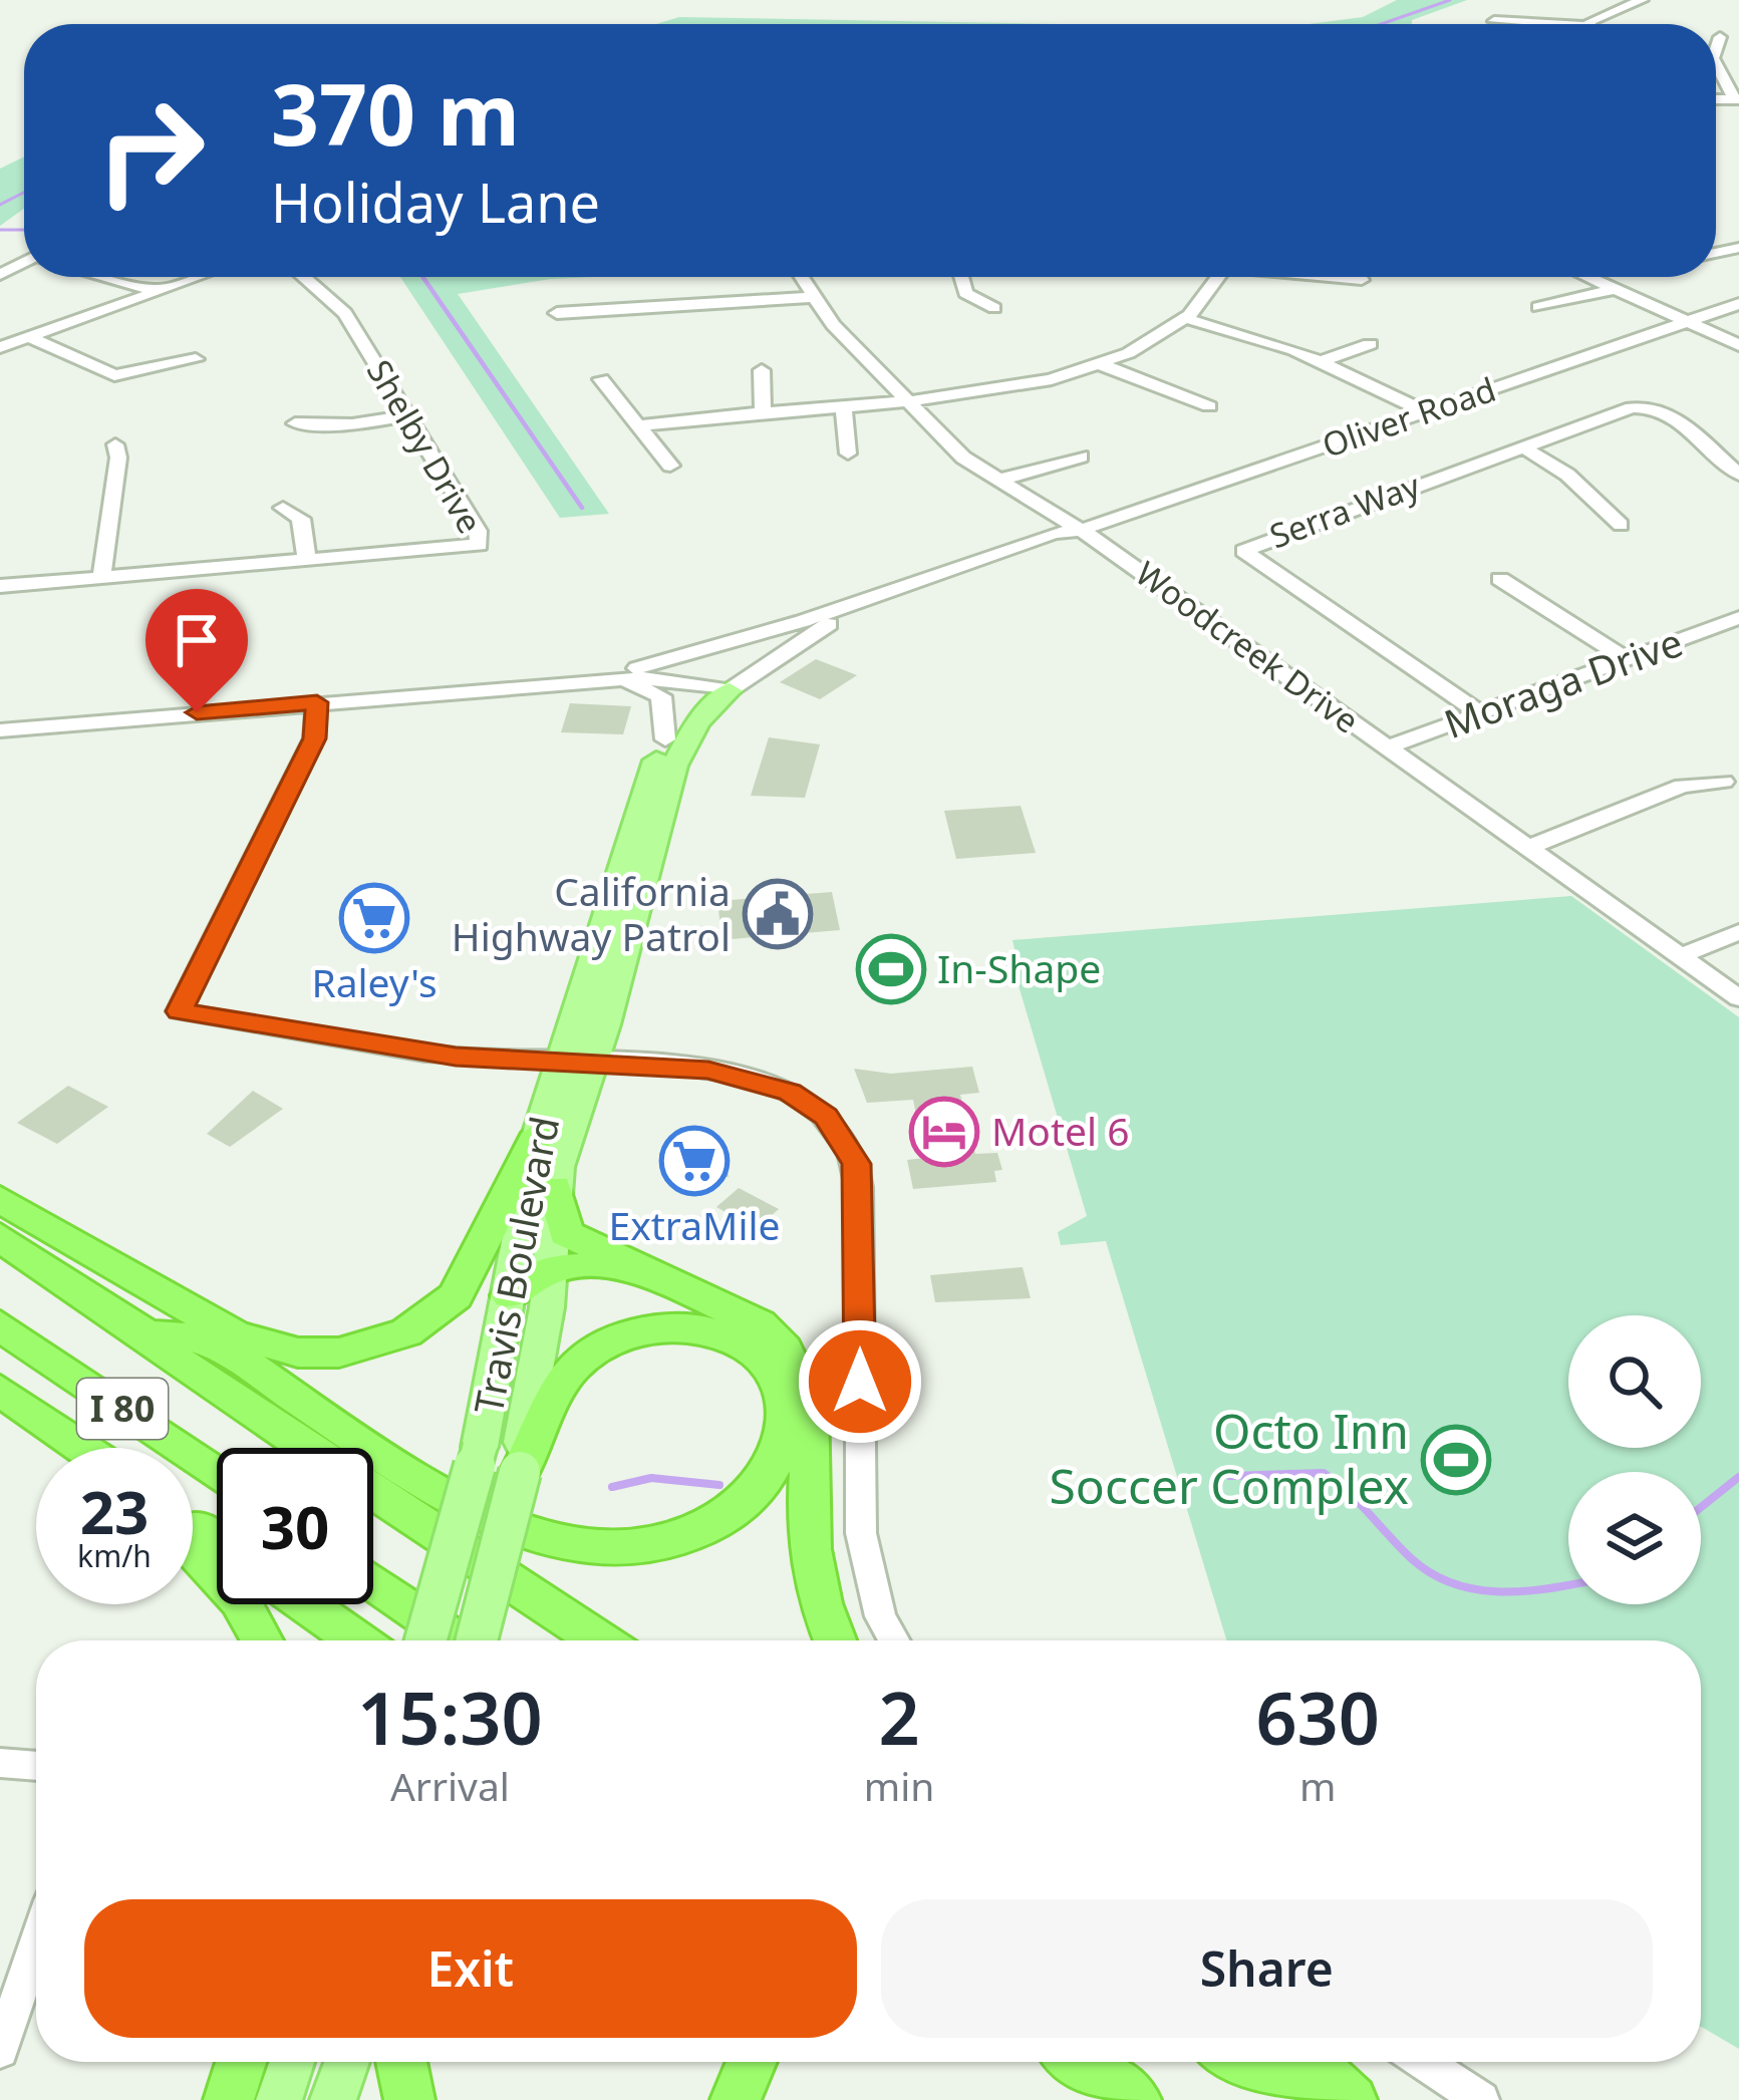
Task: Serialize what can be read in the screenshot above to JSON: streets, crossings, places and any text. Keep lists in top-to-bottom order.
{
  "streets": {
    "highway": ["I 80"],
    "main road": ["Travis Boulevard"],
    "street": [
      "Oliver Road",
      "Shelby Drive",
      "Serra Way",
      "Woodcreek Drive",
      "Moraga Drive"
    ]
  },
  "crossings": [
    ["Oliver Road", "Woodcreek Drive"],
    ["Oliver Road", "Travis Boulevard"],
    ["Serra Way", "Moraga Drive"],
    ["Woodcreek Drive", "Moraga Drive"]
  ],
  "places": {
    "public building": ["California Highway Patrol"],
    "supermarket": ["Raley's", "ExtraMile"],
    "sports": ["In-Shape", "Octo Inn Soccer Complex"],
    "hotel": ["Motel 6"]
  },
  "page": {
    "turn": ["370 m", "Holiday Lane"],
    "speed": "23 km/h",
    "limit": "30",
    "eta": [
      "15:30",
      "Arrival",
      "2",
      "min",
      "630",
      "m"
    ],
    "buttons": ["Exit", "Share"]
  }
}
